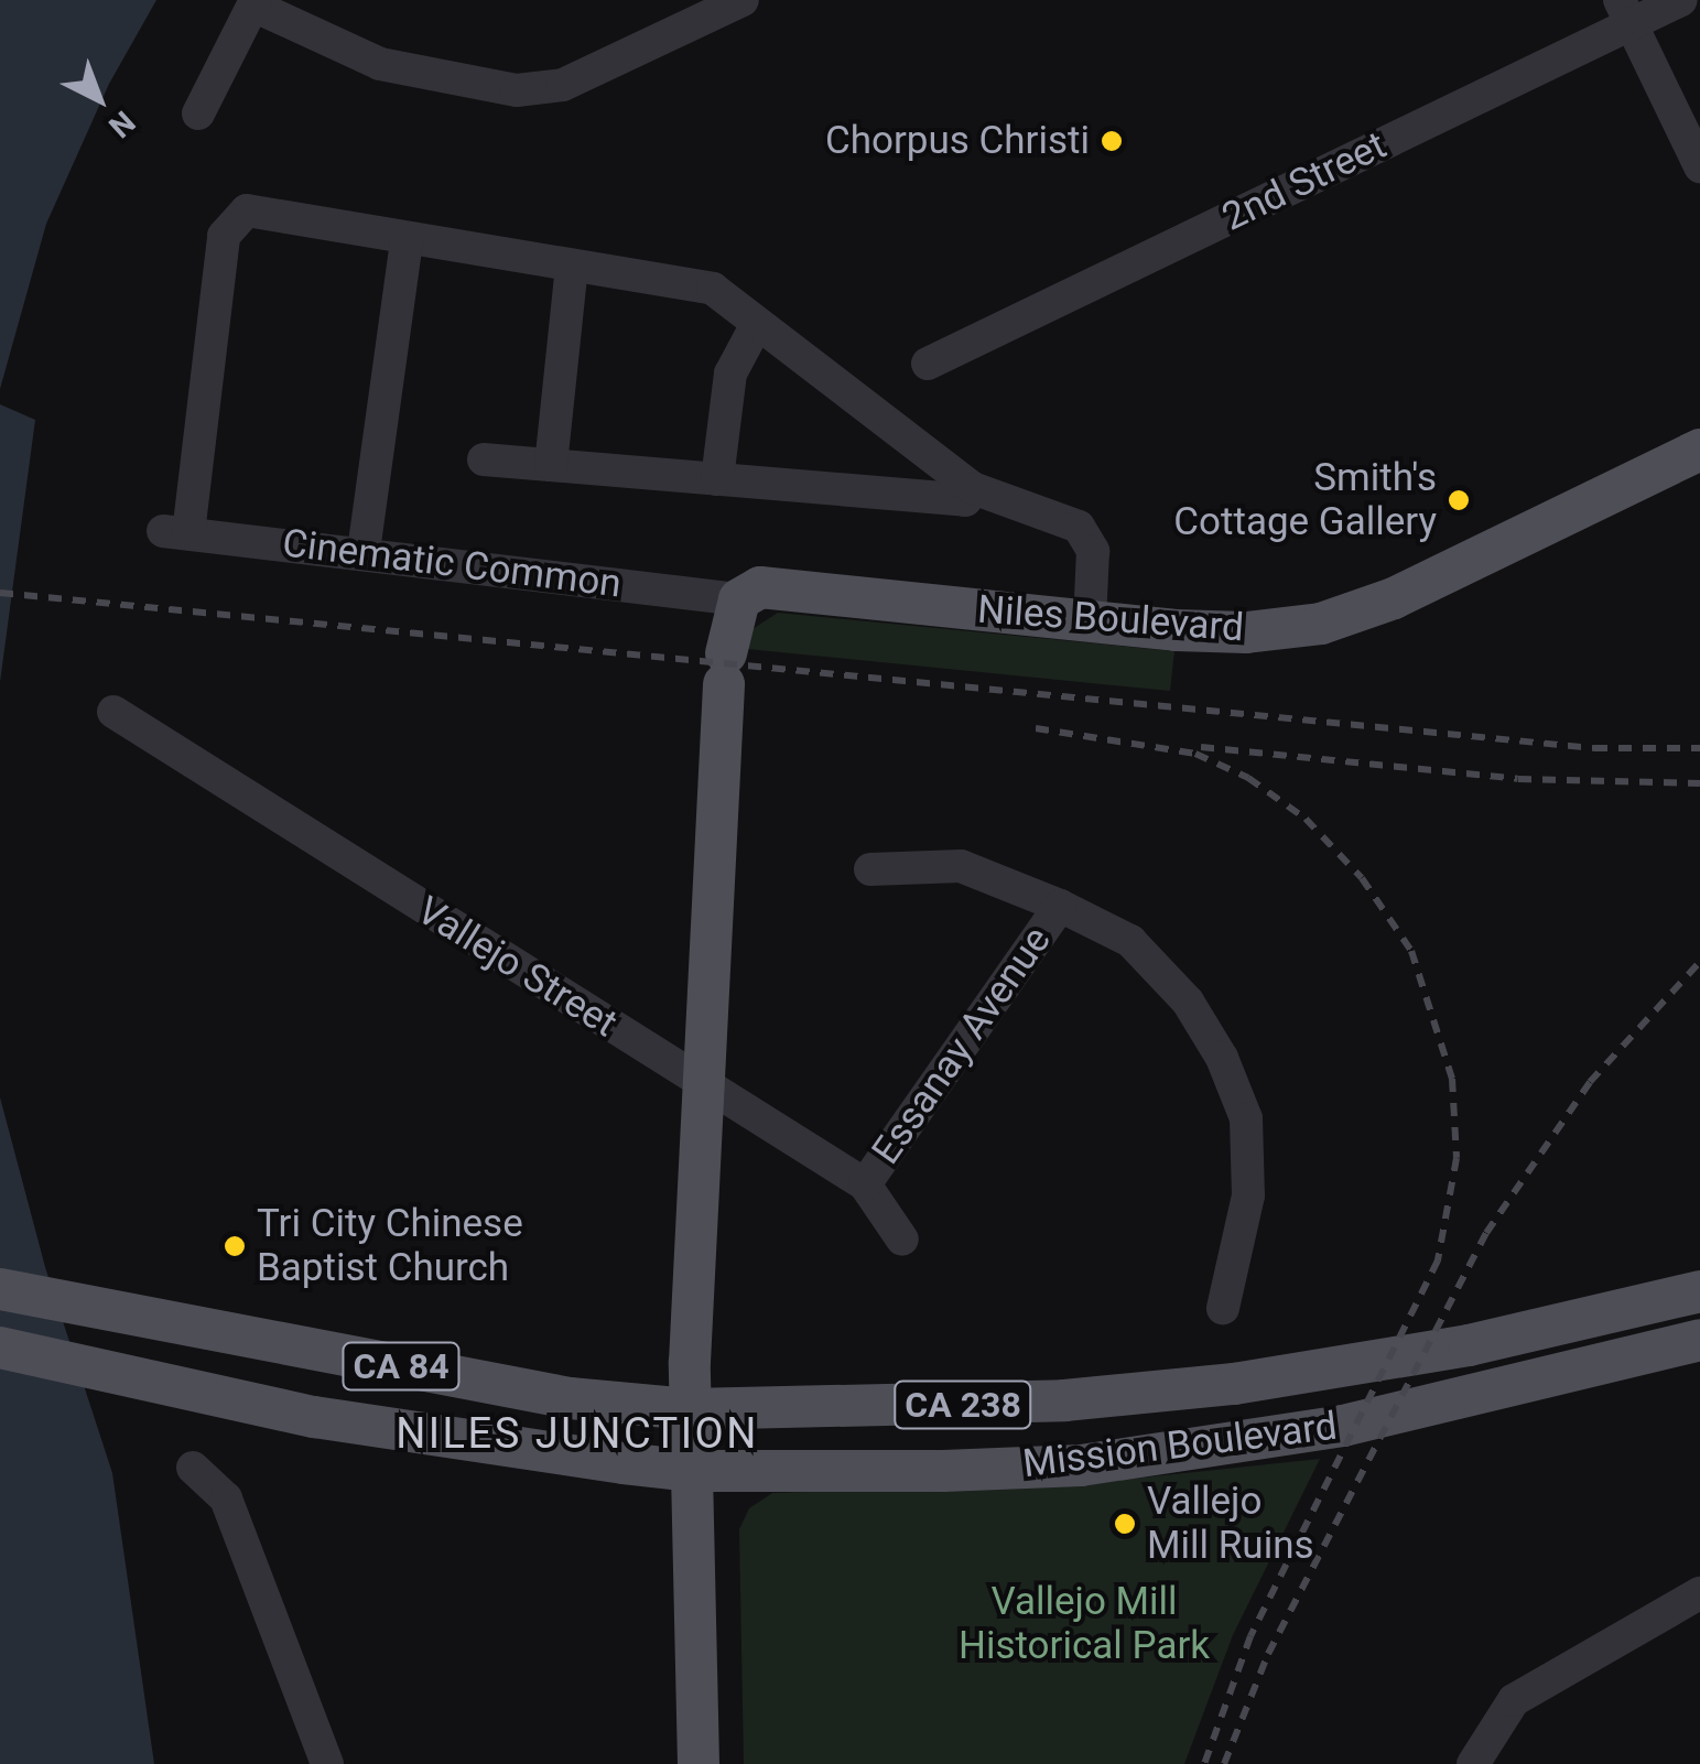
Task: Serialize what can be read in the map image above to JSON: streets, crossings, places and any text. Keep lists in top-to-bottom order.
{
  "streets": {
    "main road": [
      "Niles Boulevard",
      "CA 84",
      "CA 238",
      "Mission Boulevard"
    ],
    "street": [
      "2nd Street",
      "Cinematic Common",
      "Vallejo Street",
      "Essanay Avenue"
    ]
  },
  "crossings": [
    ["Cinematic Common", "Niles Boulevard"],
    ["Vallejo Street", "Essanay Avenue"]
  ],
  "districts": ["NILES JUNCTION"],
  "parks": ["Vallejo Mill Historical Park"],
  "places": [
    "Chorpus Christi",
    "Smith's Cottage Gallery",
    "Tri City Chinese Baptist Church",
    "Vallejo Mill Ruins"
  ],
  "north": "bottom right"
}
